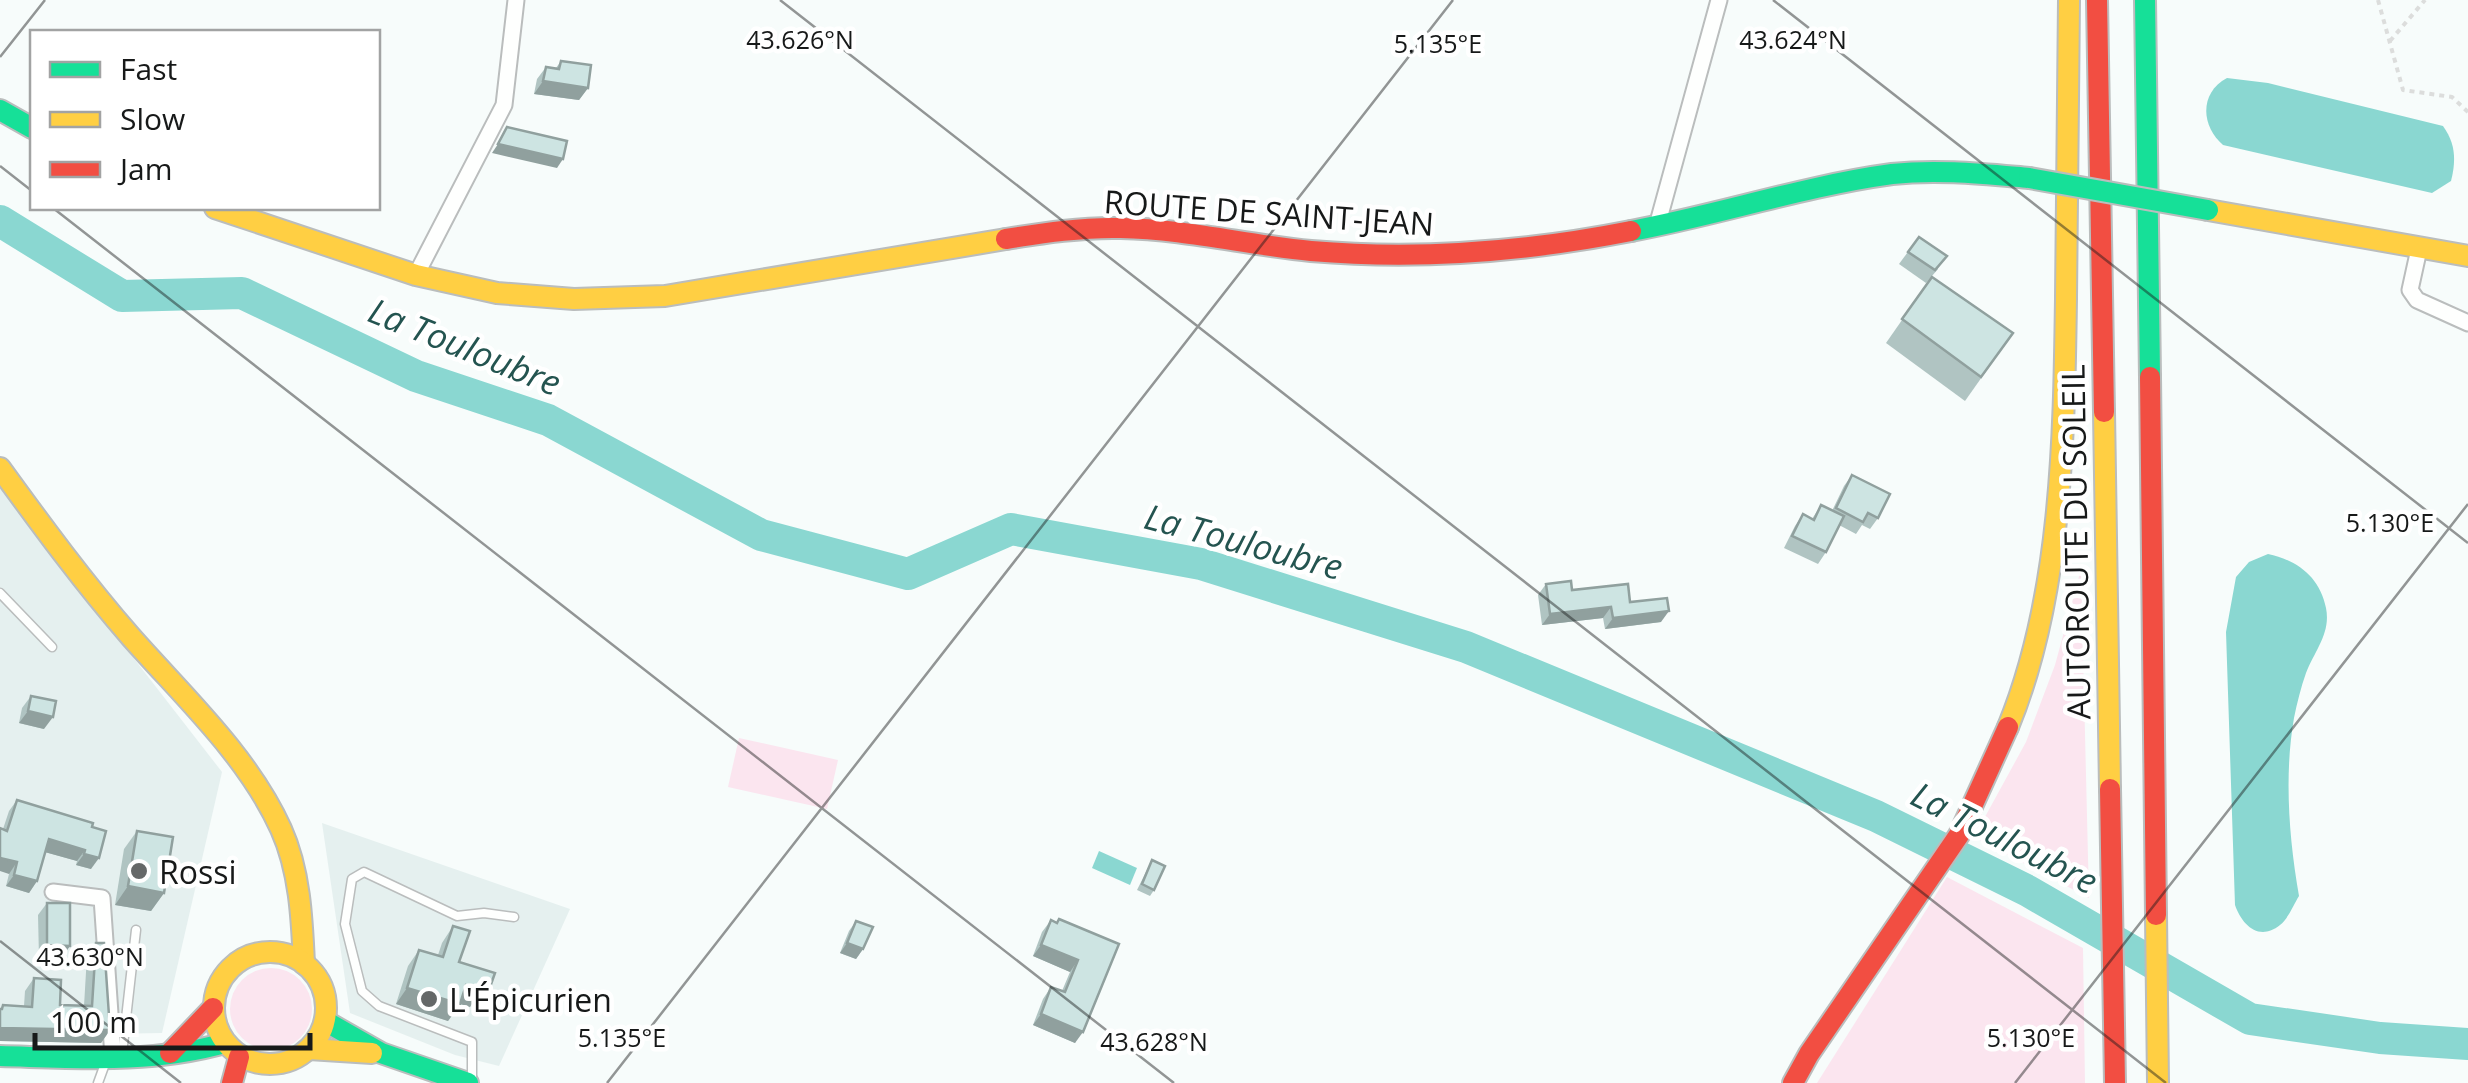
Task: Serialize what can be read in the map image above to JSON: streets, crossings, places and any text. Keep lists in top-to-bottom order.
{
  "streets": {
    "main road": ["ROUTE DE SAINT-JEAN", "AUTOROUTE DU SOLEIL"]
  },
  "water": ["La Touloubre"],
  "places": ["Rossi", "L'Épicurien"],
  "legend": ["Fast", "Slow", "Jam"],
  "scale_bar": "100 m",
  "coordinates": [
    "43.626°N",
    "43.624°N",
    "5.135°E",
    "5.130°E",
    "43.630°N",
    "43.628°N"
  ]
}
